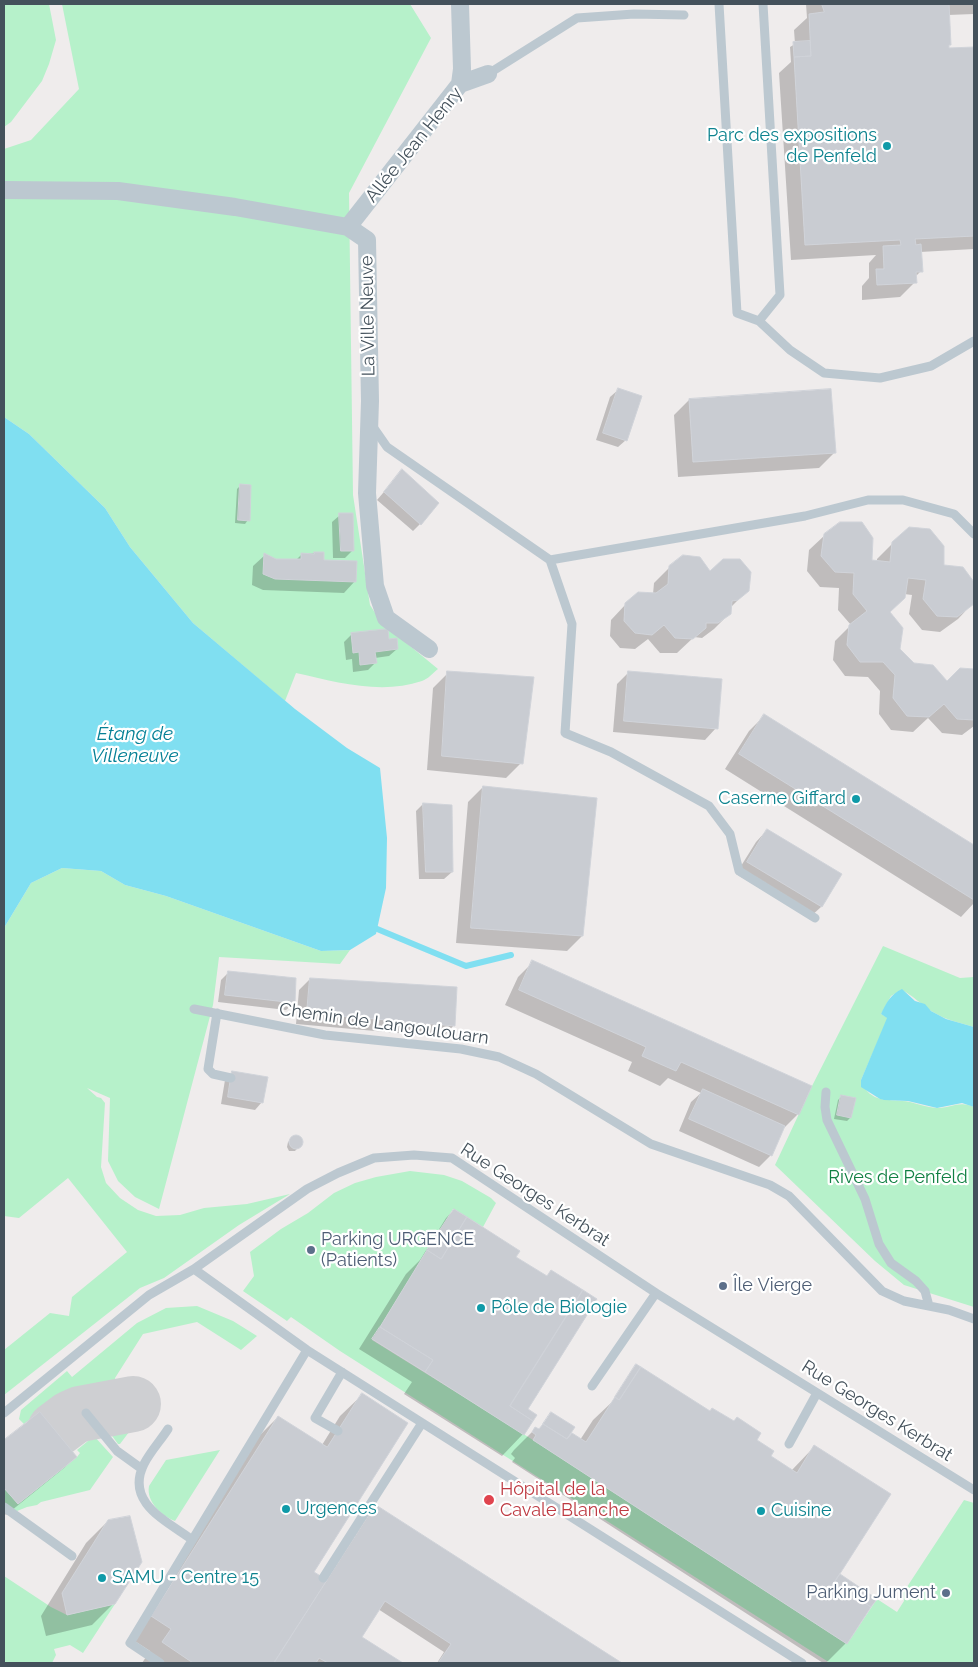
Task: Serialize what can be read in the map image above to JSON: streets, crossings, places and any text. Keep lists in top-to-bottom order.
{
  "streets": {
    "street": ["Allée Jean Henry", "La Ville Neuve"],
    "lane": ["Chemin de Langoulouarn", "Rue Georges Kerbrat"]
  },
  "crossings": [
    ["Allée Jean Henry", "La Ville Neuve"]
  ],
  "water": ["Étang de Villeneuve"],
  "parks": ["Rives de Penfeld"],
  "places": [
    "Parc des expositions de Penfeld",
    "Caserne Giffard",
    "Parking URGENCE (Patients)",
    "Île Vierge",
    "Pôle de Biologie",
    "Hôpital de la Cavale Blanche",
    "Urgences",
    "Cuisine",
    "SAMU - Centre 15",
    "Parking Jument"
  ]
}
